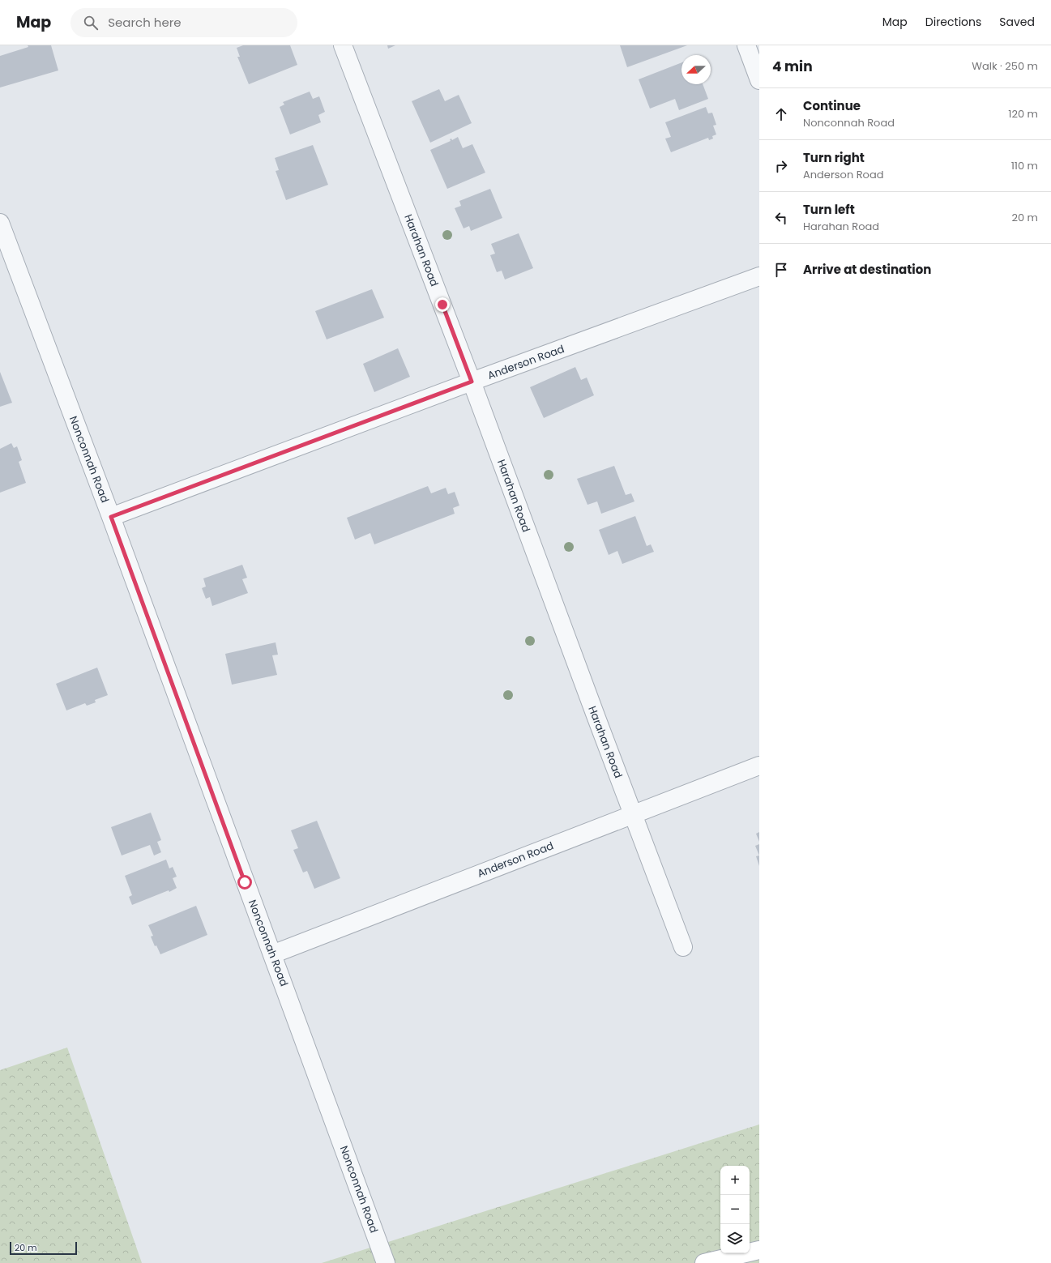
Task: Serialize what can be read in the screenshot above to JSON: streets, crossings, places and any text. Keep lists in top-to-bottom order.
{
  "streets": {
    "street": ["Harahan Road", "Anderson Road", "Nonconnah Road"]
  },
  "crossings": [
    ["Harahan Road", "Anderson Road"],
    ["Anderson Road", "Nonconnah Road"]
  ],
  "scale_bar": "20 m",
  "north": "left",
  "page": {
    "header": "Map",
    "search": "Search here",
    "nav": ["Map", "Directions", "Saved"],
    "heading": ["4 min", "Walk · 250 m"],
    "list": [
      ["Continue", "Nonconnah Road", "120 m"],
      ["Turn right", "Anderson Road", "110 m"],
      ["Turn left", "Harahan Road", "20 m"],
      "Arrive at destination"
    ],
    "map_buttons": ["+", "−"],
    "scale": "20 m"
  }
}
